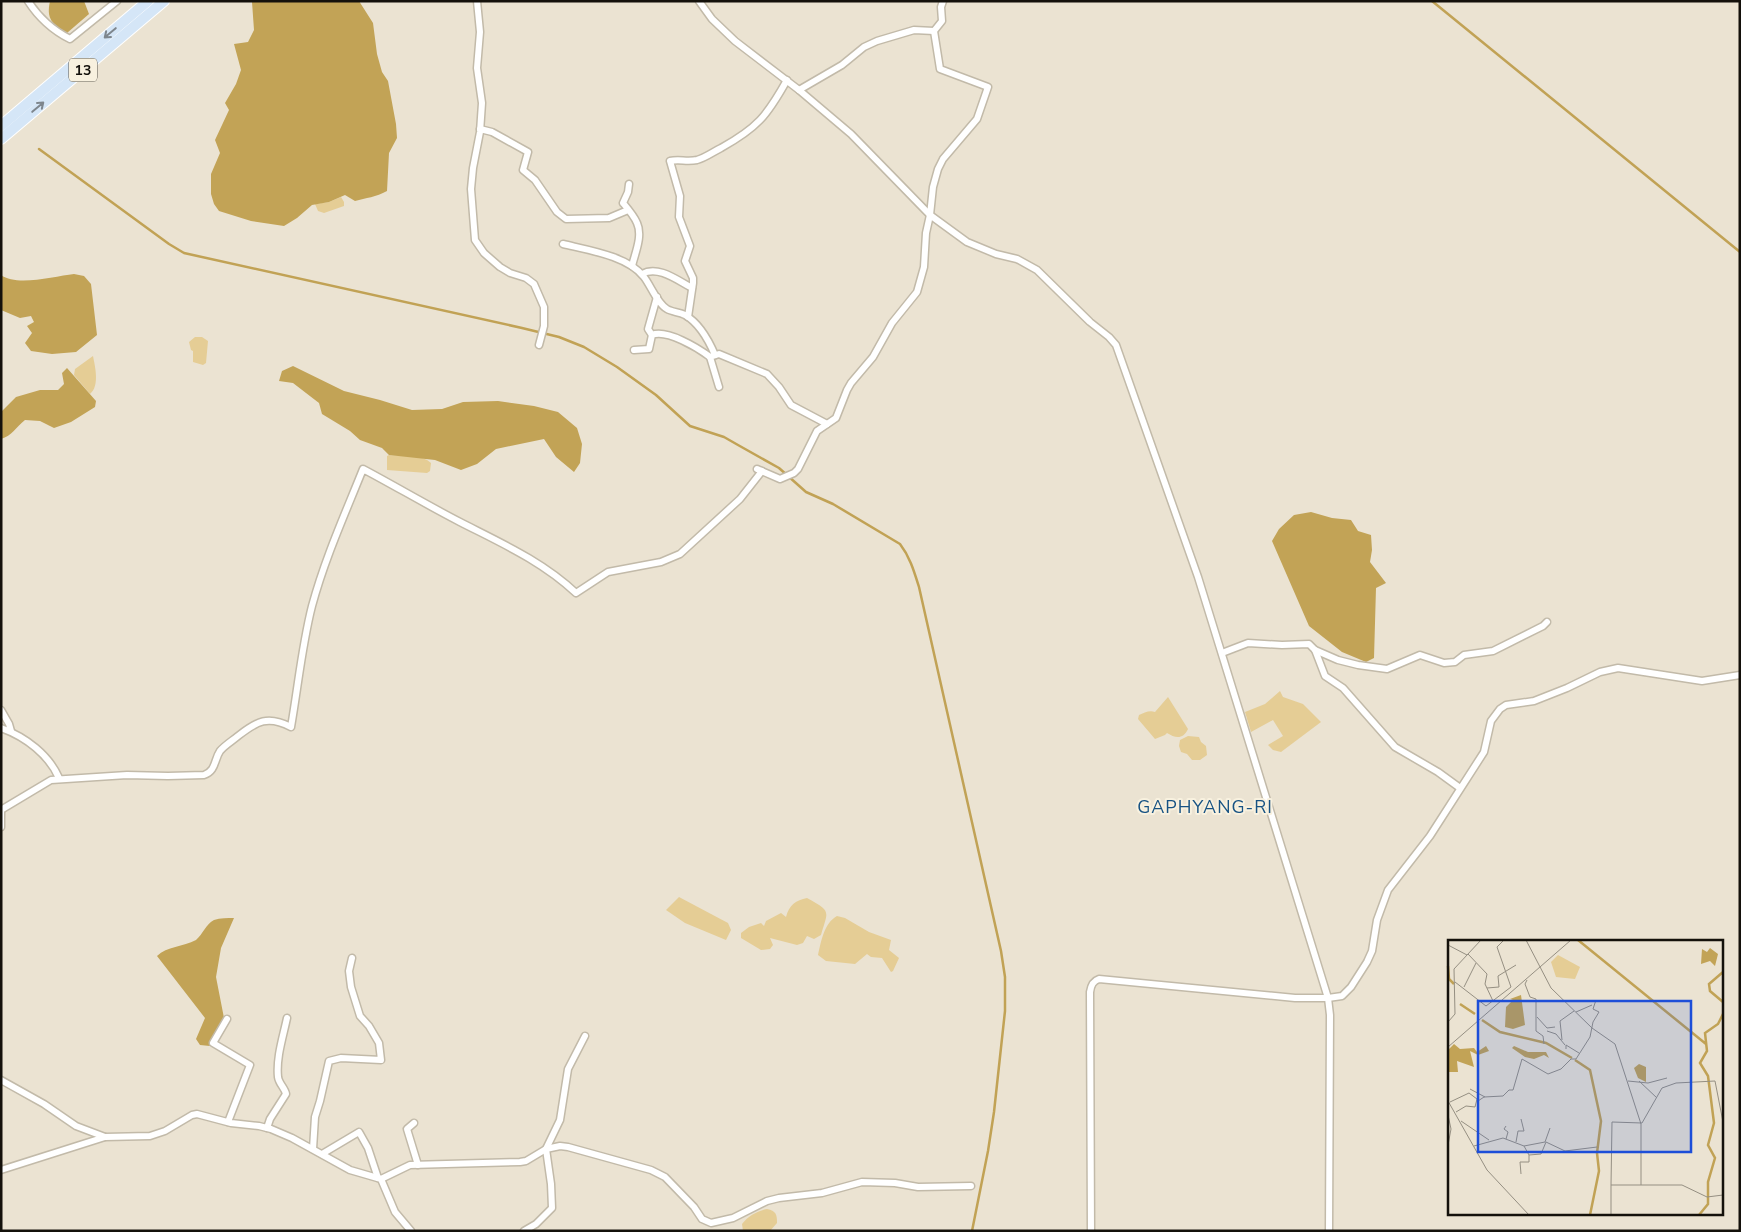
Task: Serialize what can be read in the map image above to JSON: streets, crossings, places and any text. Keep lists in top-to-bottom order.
{
  "streets": {
    "main road": ["13"]
  },
  "districts": ["GAPHYANG-RI"]
}
